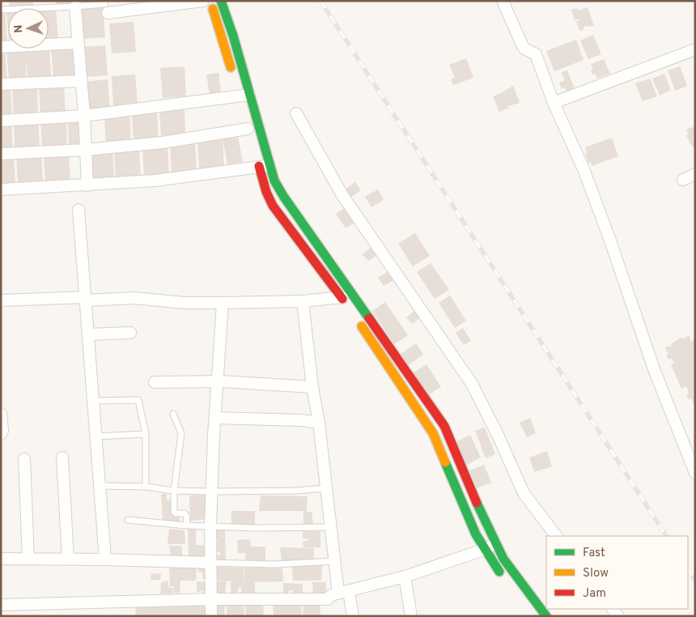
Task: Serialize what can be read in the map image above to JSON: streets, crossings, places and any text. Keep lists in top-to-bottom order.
{
  "legend": ["Fast", "Slow", "Jam"],
  "north": "left"
}
